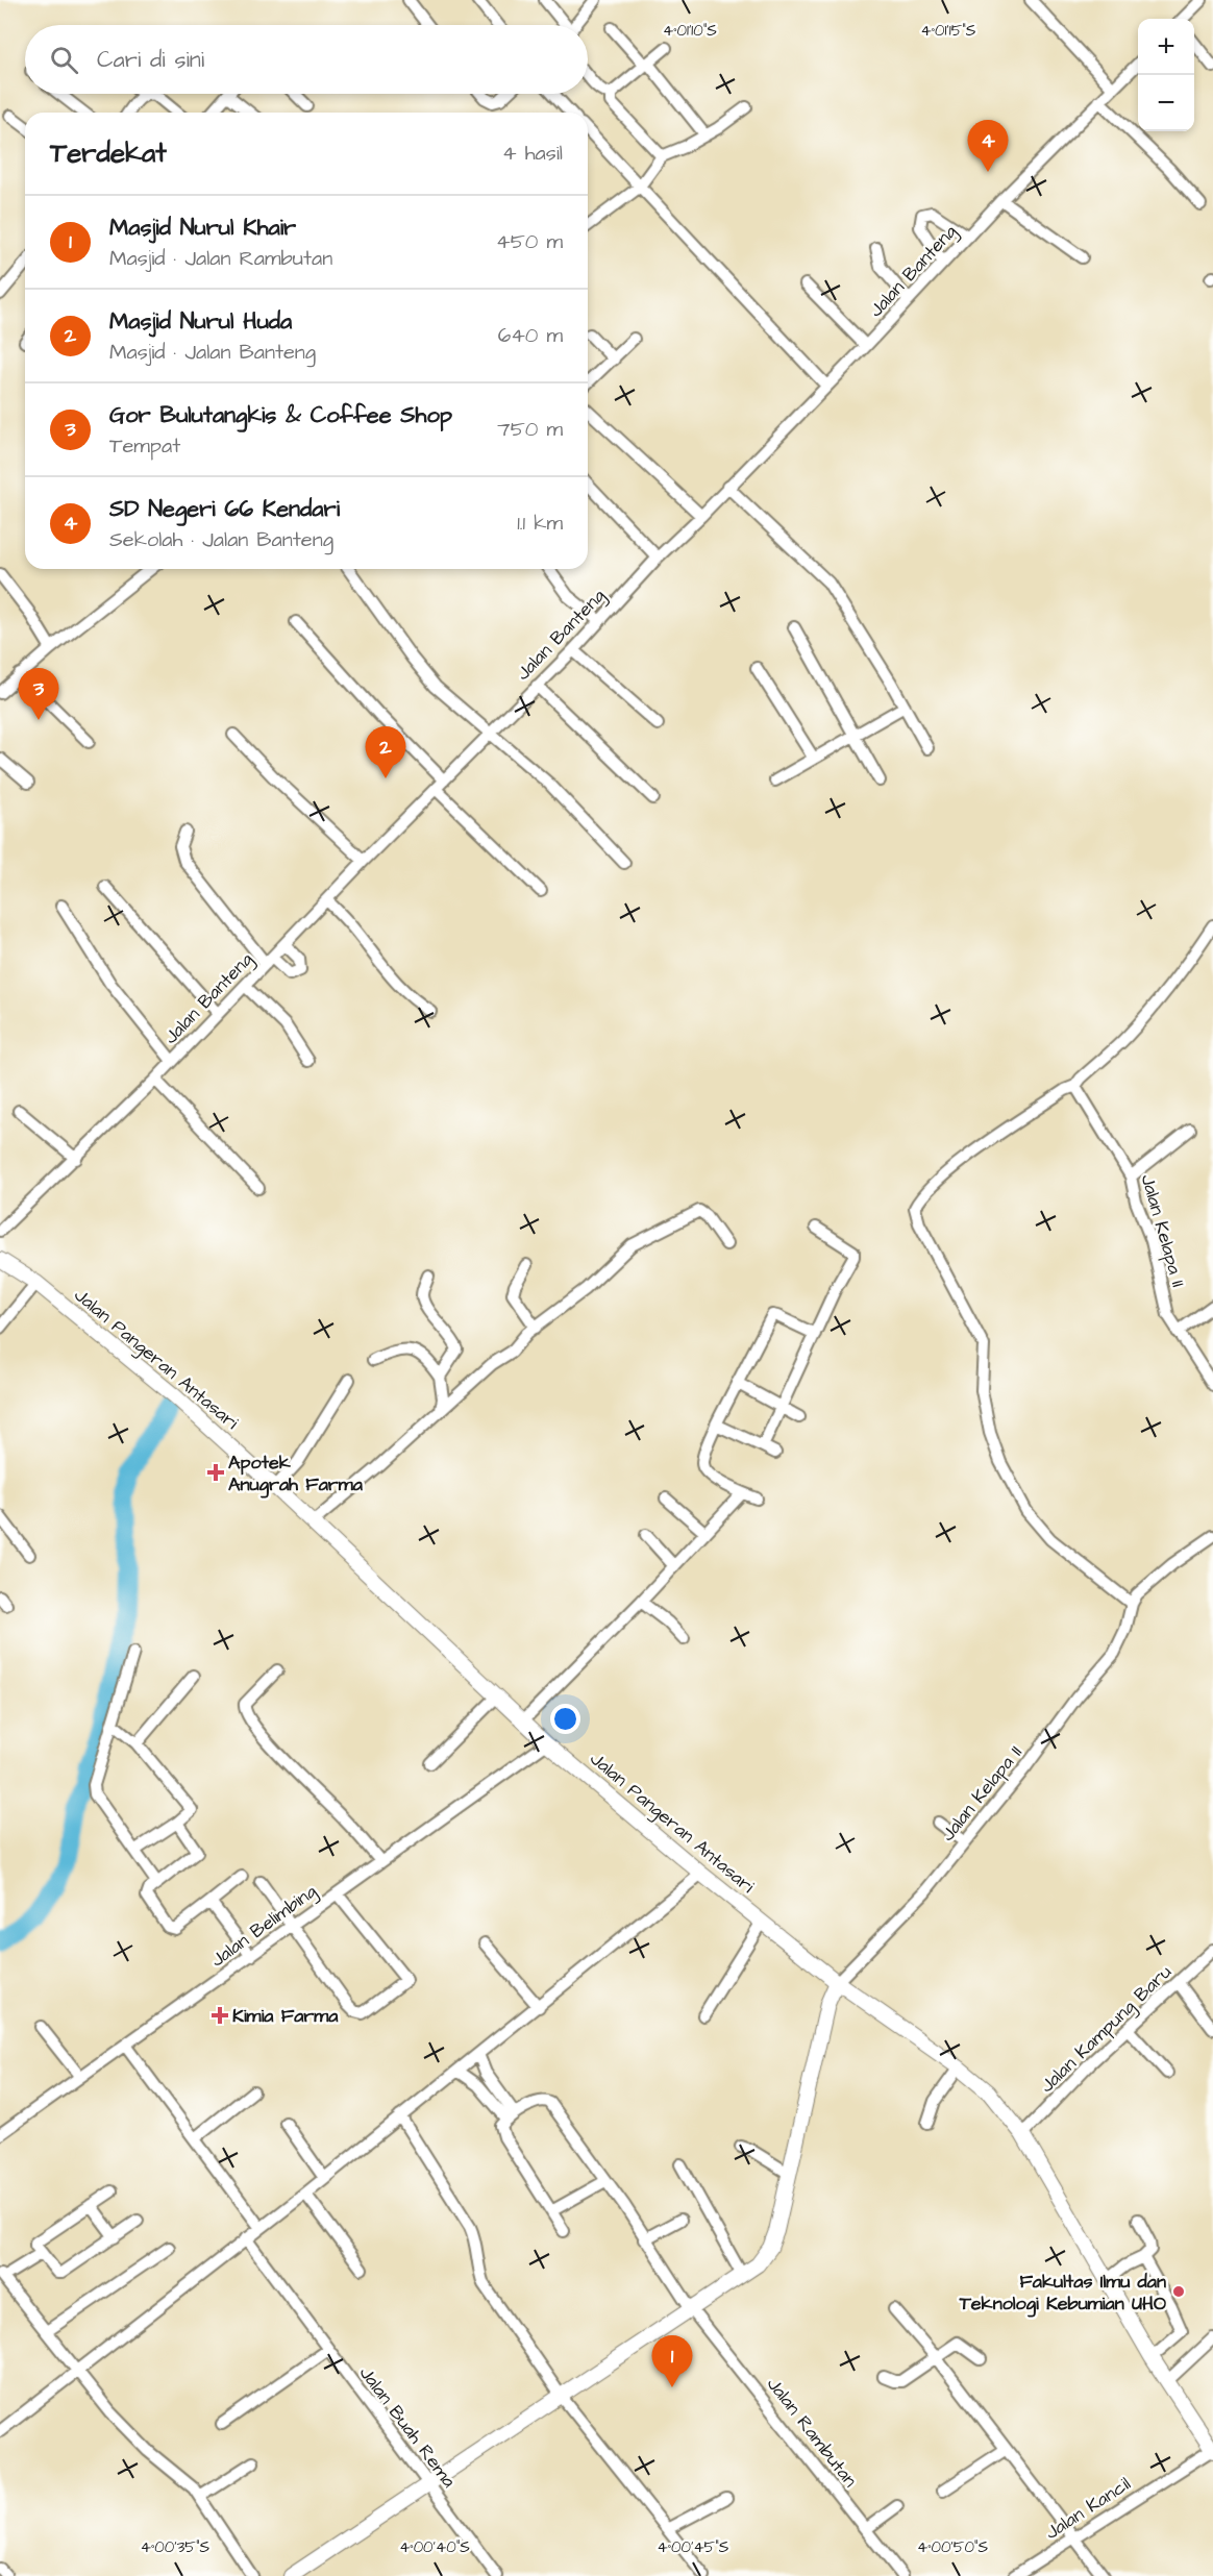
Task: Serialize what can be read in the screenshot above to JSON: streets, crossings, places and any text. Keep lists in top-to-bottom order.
{
  "streets": {
    "street": [
      "Jalan Banteng",
      "Jalan Kelapa II",
      "Jalan Pangeran Antasari",
      "Jalan Belimbing",
      "Jalan Kampung Baru",
      "Jalan Buah Rema",
      "Jalan Rambutan",
      "Jalan Kancil"
    ]
  },
  "crossings": [
    ["Jalan Kelapa II", "Jalan Pangeran Antasari"],
    ["Jalan Pangeran Antasari", "Jalan Belimbing"],
    ["Jalan Pangeran Antasari", "Jalan Kampung Baru"],
    ["Jalan Pangeran Antasari", "Jalan Kancil"]
  ],
  "places": {
    "health": ["Apotek Anugrah Farma", "Kimia Farma"],
    "other": ["Fakultas Ilmu dan Teknologi Kebumian UHO"]
  },
  "page": {
    "map_buttons": ["+", "−"],
    "search": "Cari di sini",
    "heading": ["Terdekat", "4 hasil"],
    "pins": [
      "4",
      "3",
      "2",
      "1"
    ],
    "list": [
      {
        "mark": "1",
        "name": "Masjid Nurul Khair",
        "note": "Masjid · Jalan Rambutan",
        "value": "450 m"
      },
      {
        "mark": "2",
        "name": "Masjid Nurul Huda",
        "note": "Masjid · Jalan Banteng",
        "value": "640 m"
      },
      {
        "mark": "3",
        "name": "Gor Bulutangkis & Coffee Shop",
        "note": "Tempat",
        "value": "750 m"
      },
      {
        "mark": "4",
        "name": "SD Negeri 66 Kendari",
        "note": "Sekolah · Jalan Banteng",
        "value": "1.1 km"
      }
    ]
  },
  "coordinates": [
    "4°01'10\"S",
    "4°01'15\"S",
    "4°00'35\"S",
    "4°00'40\"S",
    "4°00'45\"S",
    "4°00'50\"S"
  ]
}
